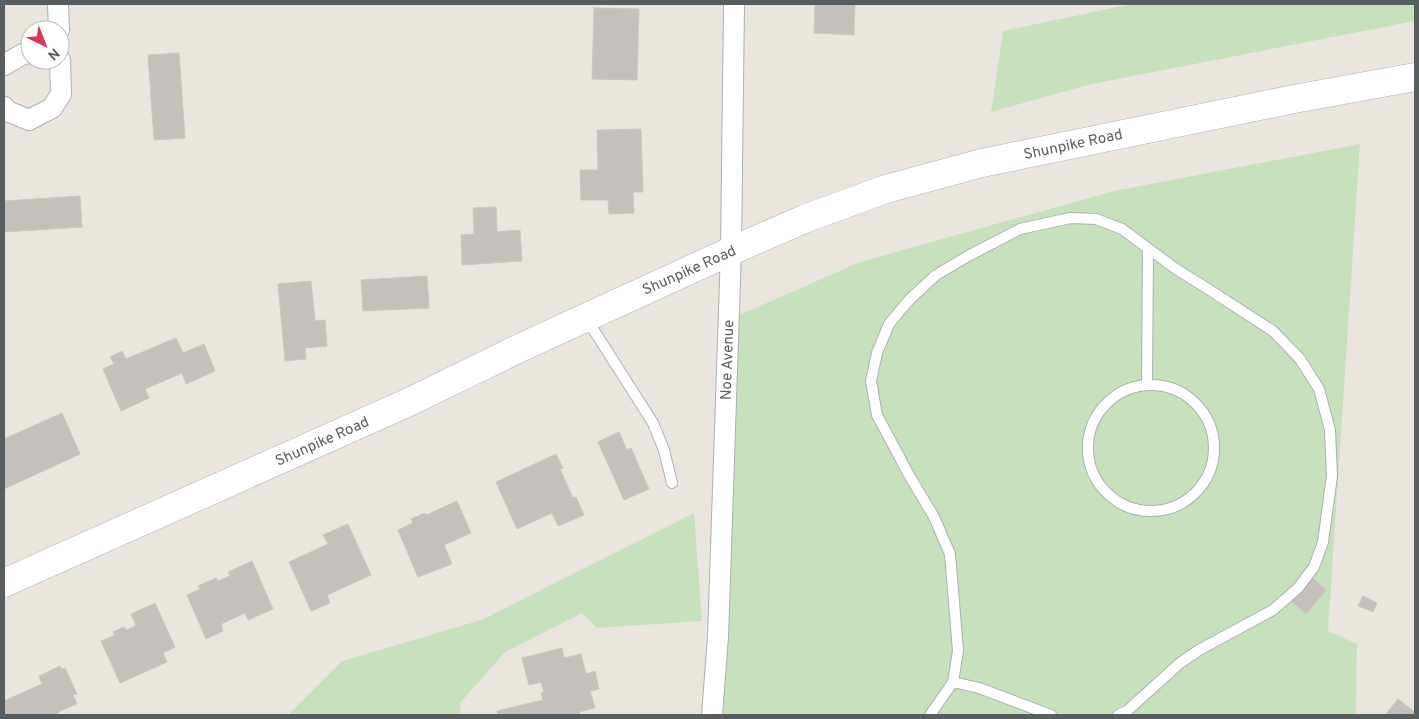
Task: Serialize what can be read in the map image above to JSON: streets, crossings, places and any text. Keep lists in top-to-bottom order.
{
  "streets": {
    "main road": ["Shunpike Road"],
    "street": ["Noe Avenue"]
  },
  "crossings": [
    ["Shunpike Road", "Noe Avenue"]
  ],
  "north": "bottom right"
}
